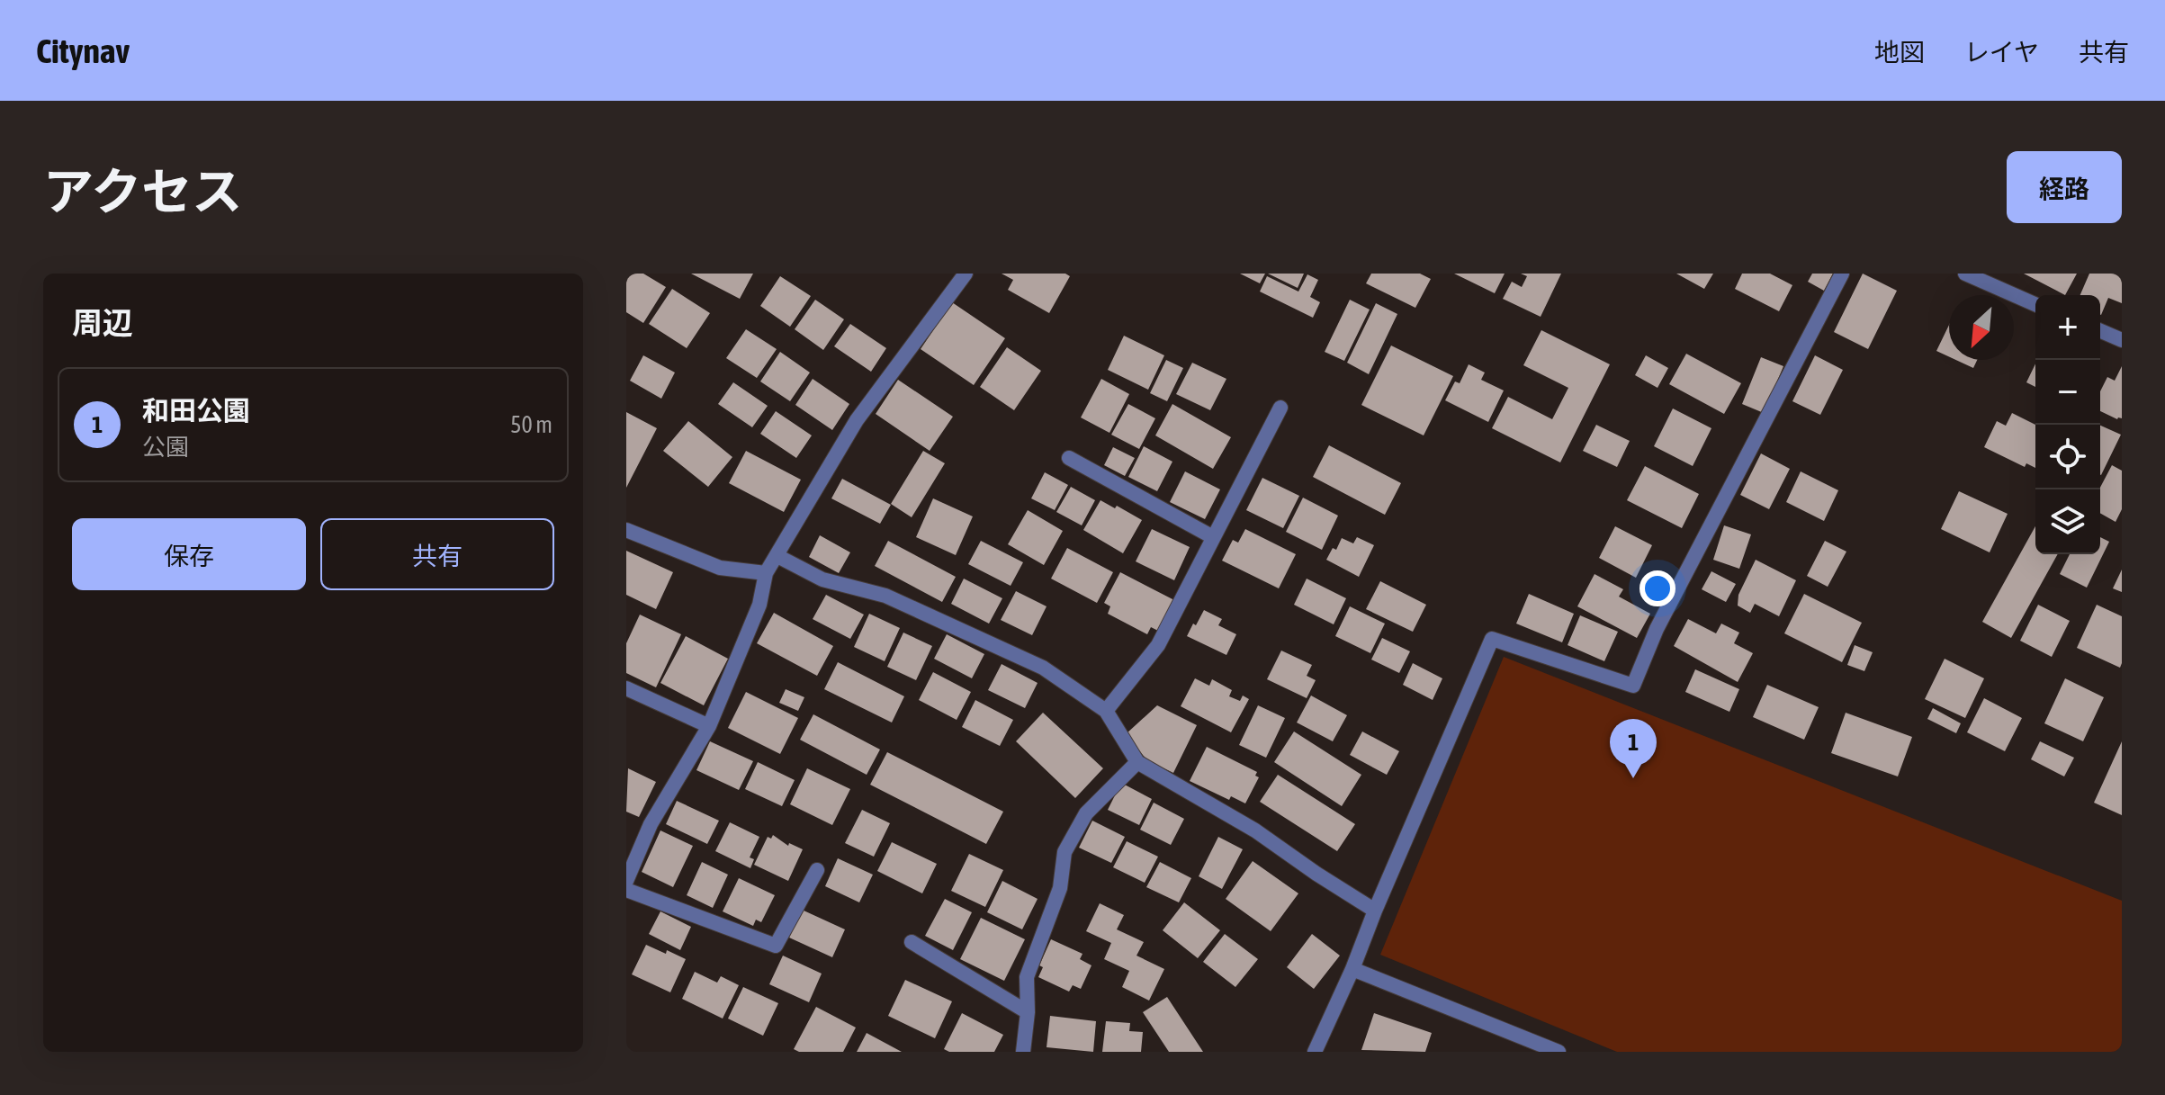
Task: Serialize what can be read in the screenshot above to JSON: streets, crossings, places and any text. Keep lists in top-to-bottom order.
{
  "north": "bottom left",
  "page": {
    "header": "Citynav",
    "nav": ["地図", "レイヤ", "共有"],
    "title": "アクセス",
    "buttons": [
      "経路",
      ["保存", "共有"]
    ],
    "heading": "周辺",
    "map_buttons": ["+", "−"],
    "list": [
      {
        "mark": "1",
        "name": "和田公園",
        "note": "公園",
        "value": "50 m"
      }
    ],
    "pins": "1"
  }
}
